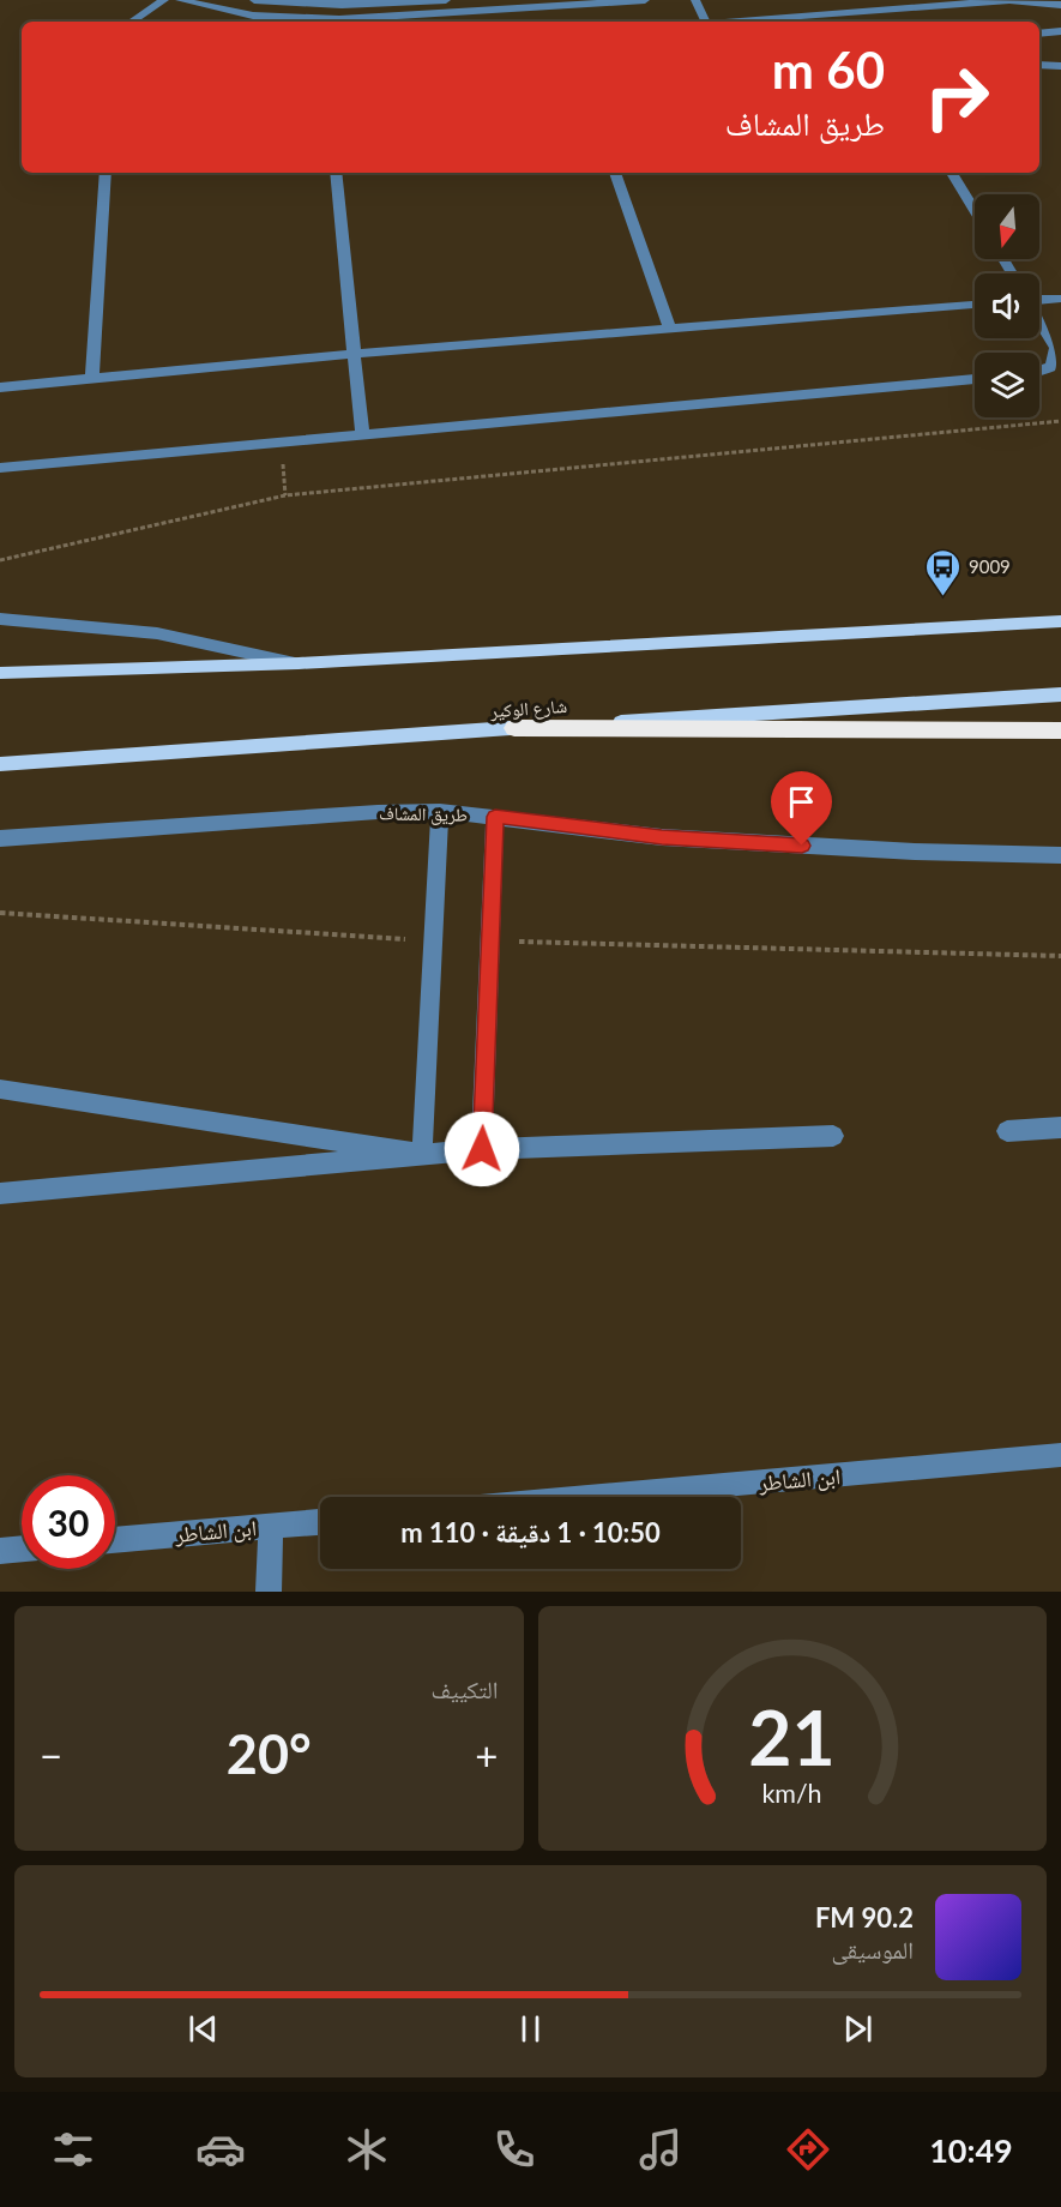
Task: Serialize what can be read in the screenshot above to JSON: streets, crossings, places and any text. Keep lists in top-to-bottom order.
{
  "streets": {
    "main road": ["شارع الوكير"],
    "street": ["طريق المشاف", "ابن الشاطر"]
  },
  "places": {
    "bus stop": ["9009"]
  },
  "north": "bottom",
  "page": {
    "turn": ["60 m", "طريق المشاف"],
    "limit": "30",
    "trip": "10:50 · 1 دقيقة · 110 m",
    "tile": "التكييف",
    "heat": ["−", "20°", "+"],
    "song": ["90.2 FM", "الموسيقى"],
    "tabs": "10:49",
    "gauge": ["21", "km/h"]
  }
}
